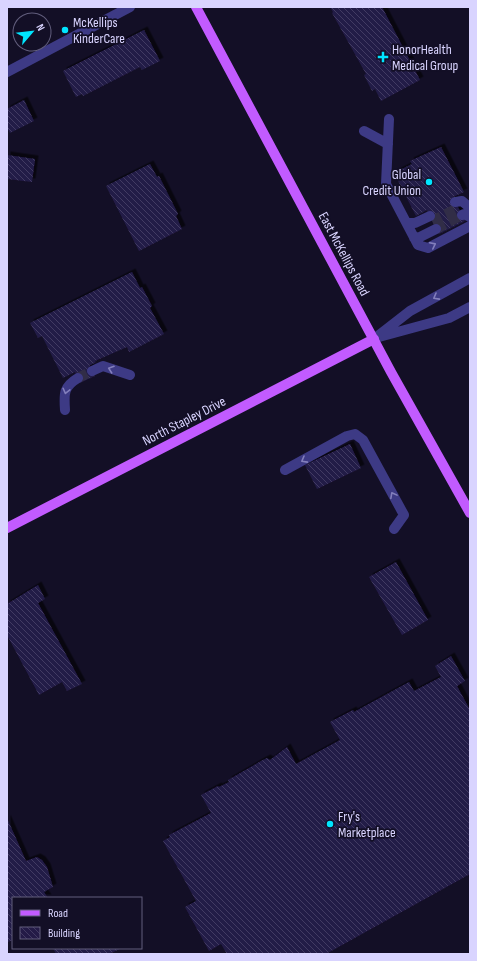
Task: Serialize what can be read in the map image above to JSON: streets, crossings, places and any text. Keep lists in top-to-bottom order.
{
  "streets": {
    "main road": ["East McKellips Road", "North Stapley Drive"]
  },
  "crossings": [
    ["East McKellips Road", "North Stapley Drive"]
  ],
  "places": {
    "other": ["McKellips KinderCare", "Global Credit Union", "Fry's Marketplace"],
    "health": ["HonorHealth Medical Group"]
  },
  "legend": ["Road", "Building"],
  "north": "top right"
}
